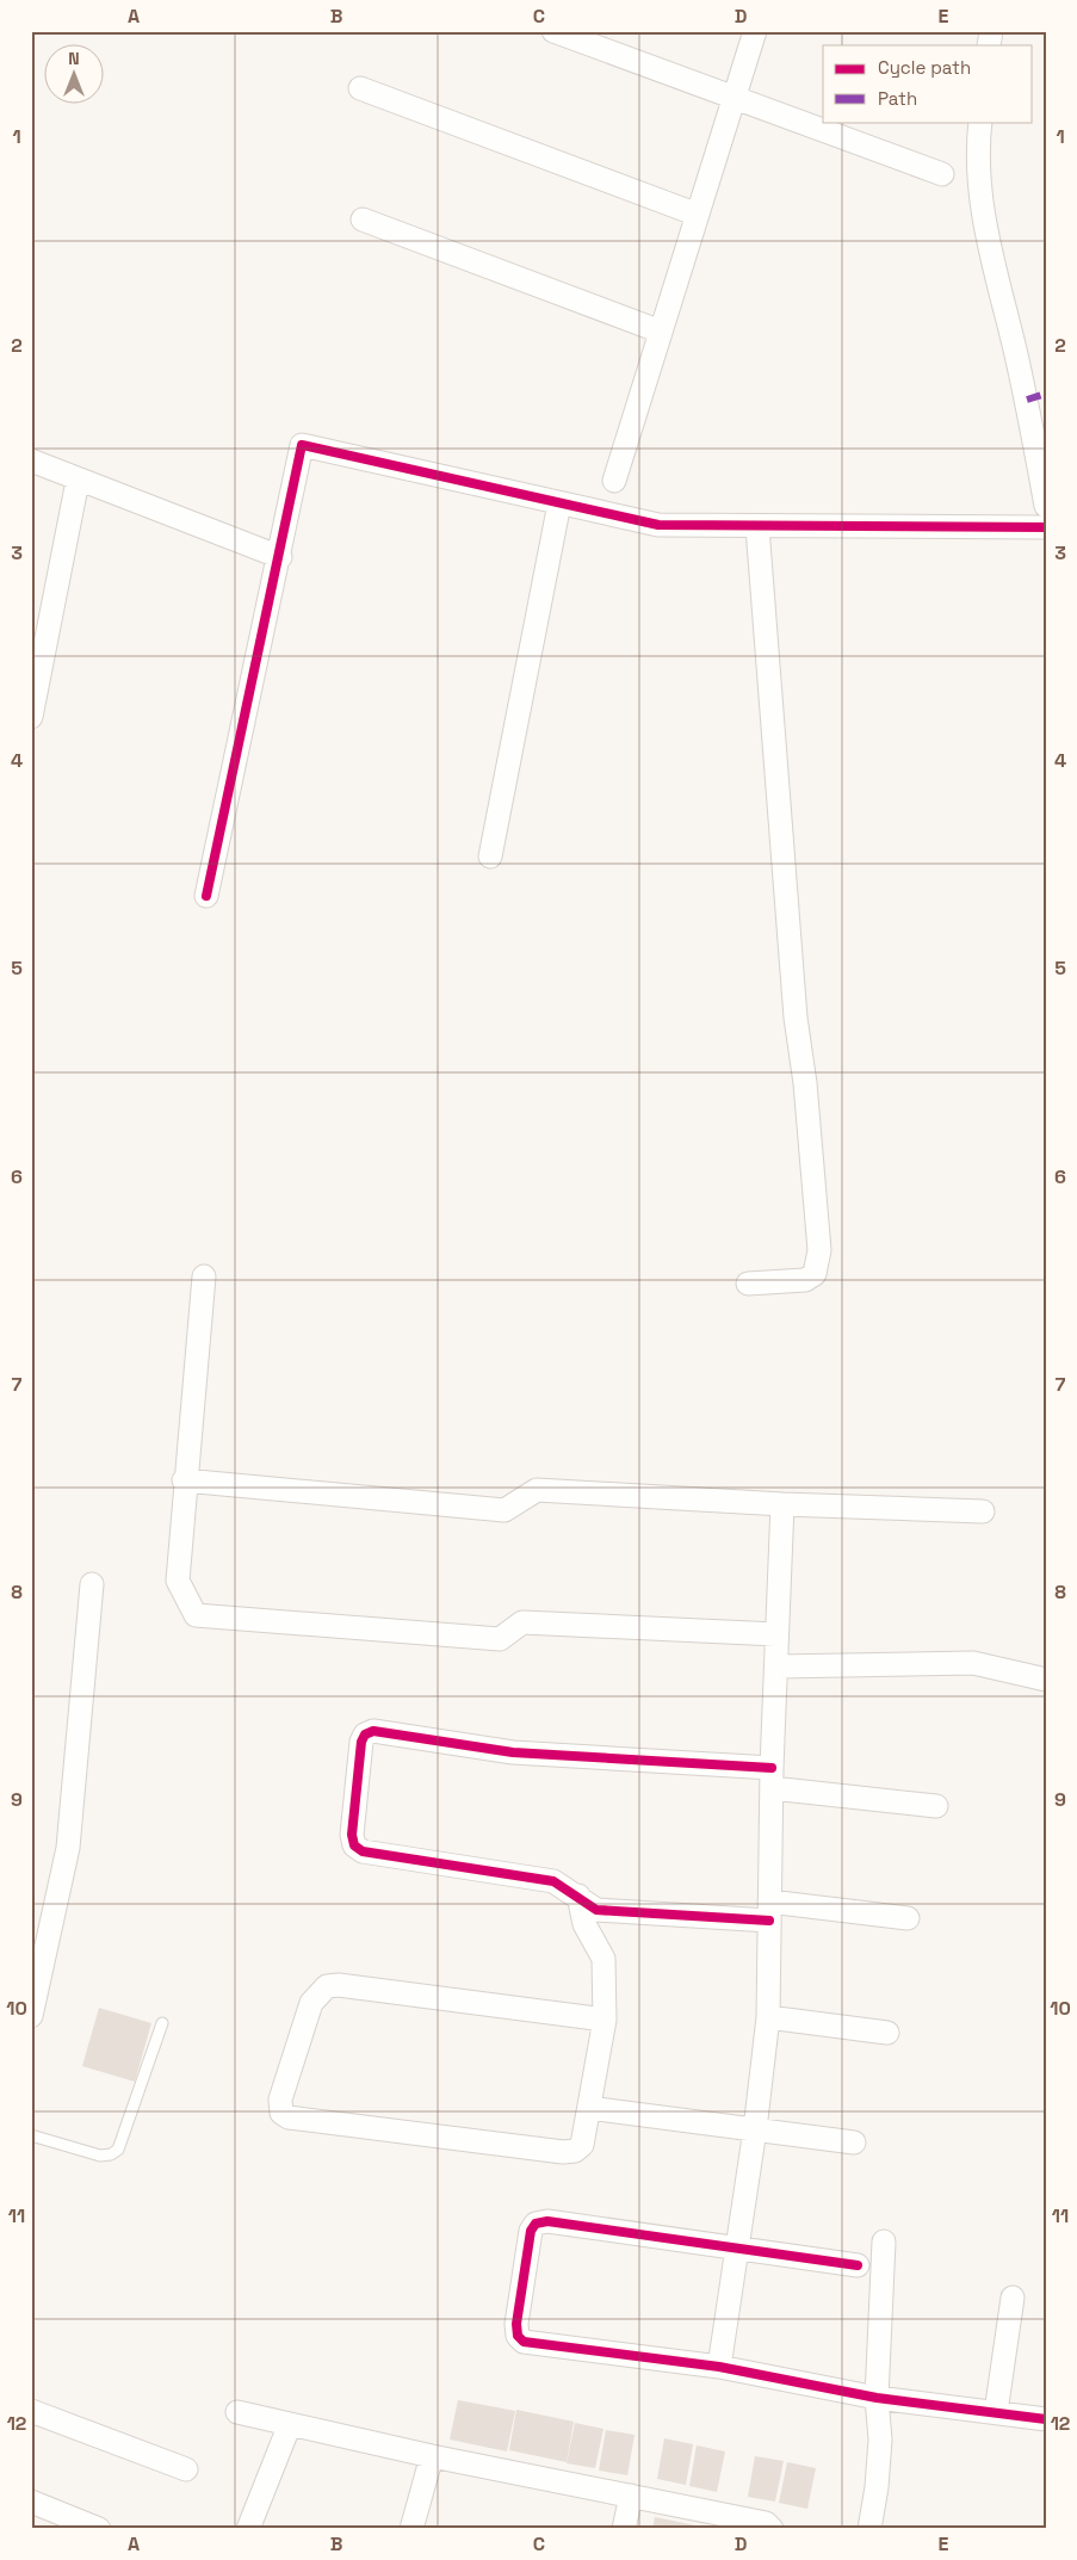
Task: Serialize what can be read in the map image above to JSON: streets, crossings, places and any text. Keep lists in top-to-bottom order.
{
  "legend": ["Cycle path", "Path"],
  "north": "top",
  "grid": {
    "columns": [
      "A",
      "B",
      "C",
      "D",
      "E"
    ],
    "rows": [
      "1",
      "2",
      "3",
      "4",
      "5",
      "6",
      "7",
      "8",
      "9",
      "10",
      "11",
      "12"
    ]
  }
}
